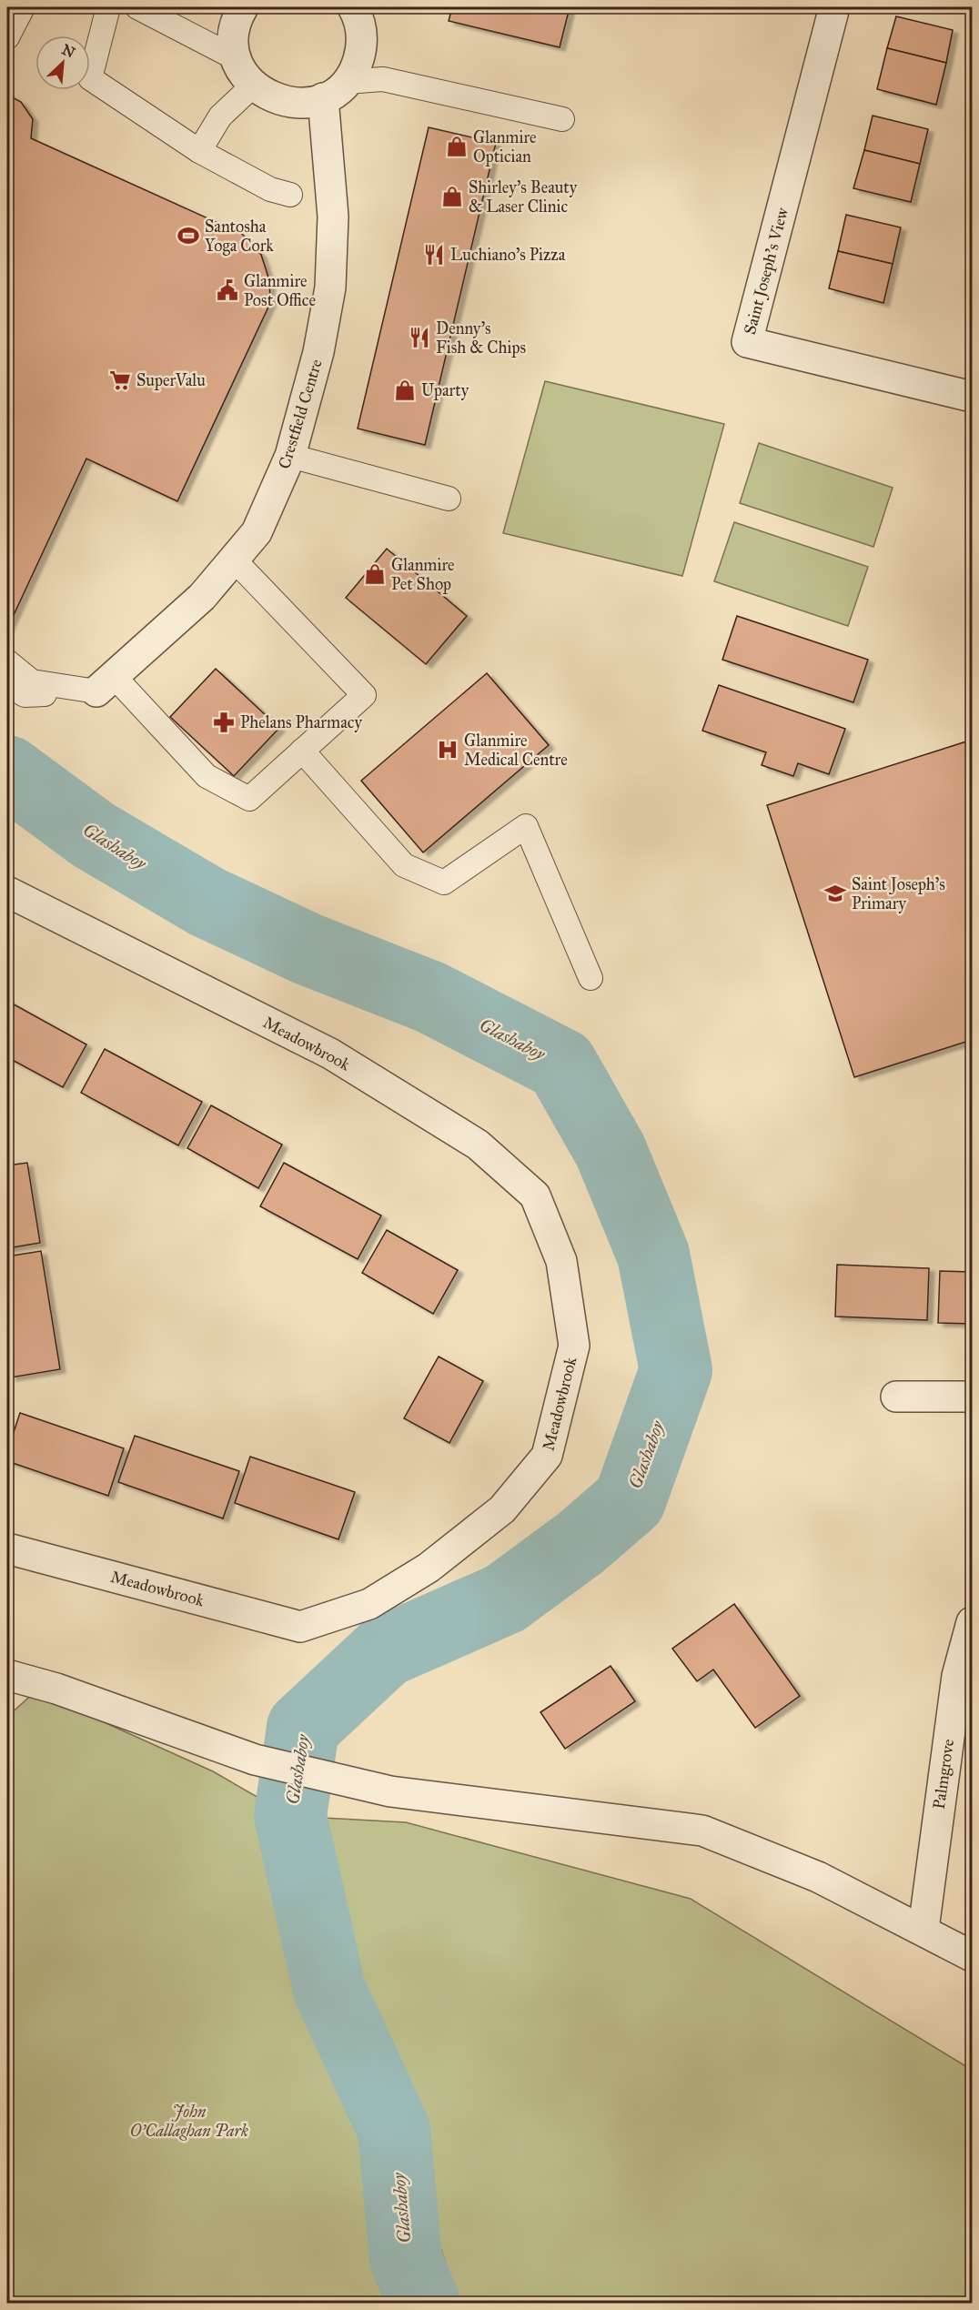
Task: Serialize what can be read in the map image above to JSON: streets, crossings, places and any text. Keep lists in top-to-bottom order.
{
  "streets": {
    "street": [
      "Saint Joseph's View",
      "Crestfield Centre",
      "Meadowbrook",
      "Palmgrove"
    ]
  },
  "water": ["Glashaboy"],
  "parks": ["John O'Callaghan Park"],
  "places": {
    "shop": [
      "Glanmire Optician",
      "Shirley's Beauty & Laser Clinic",
      "Uparty",
      "Glanmire Pet Shop"
    ],
    "sports": ["Santosha Yoga Cork"],
    "restaurant": ["Luchiano's Pizza", "Denny's Fish & Chips"],
    "public building": ["Glanmire Post Office"],
    "supermarket": ["SuperValu"],
    "pharmacy": ["Phelans Pharmacy"],
    "hospital": ["Glanmire Medical Centre"],
    "school or university": ["Saint Joseph's Primary"]
  },
  "north": "top right"
}
